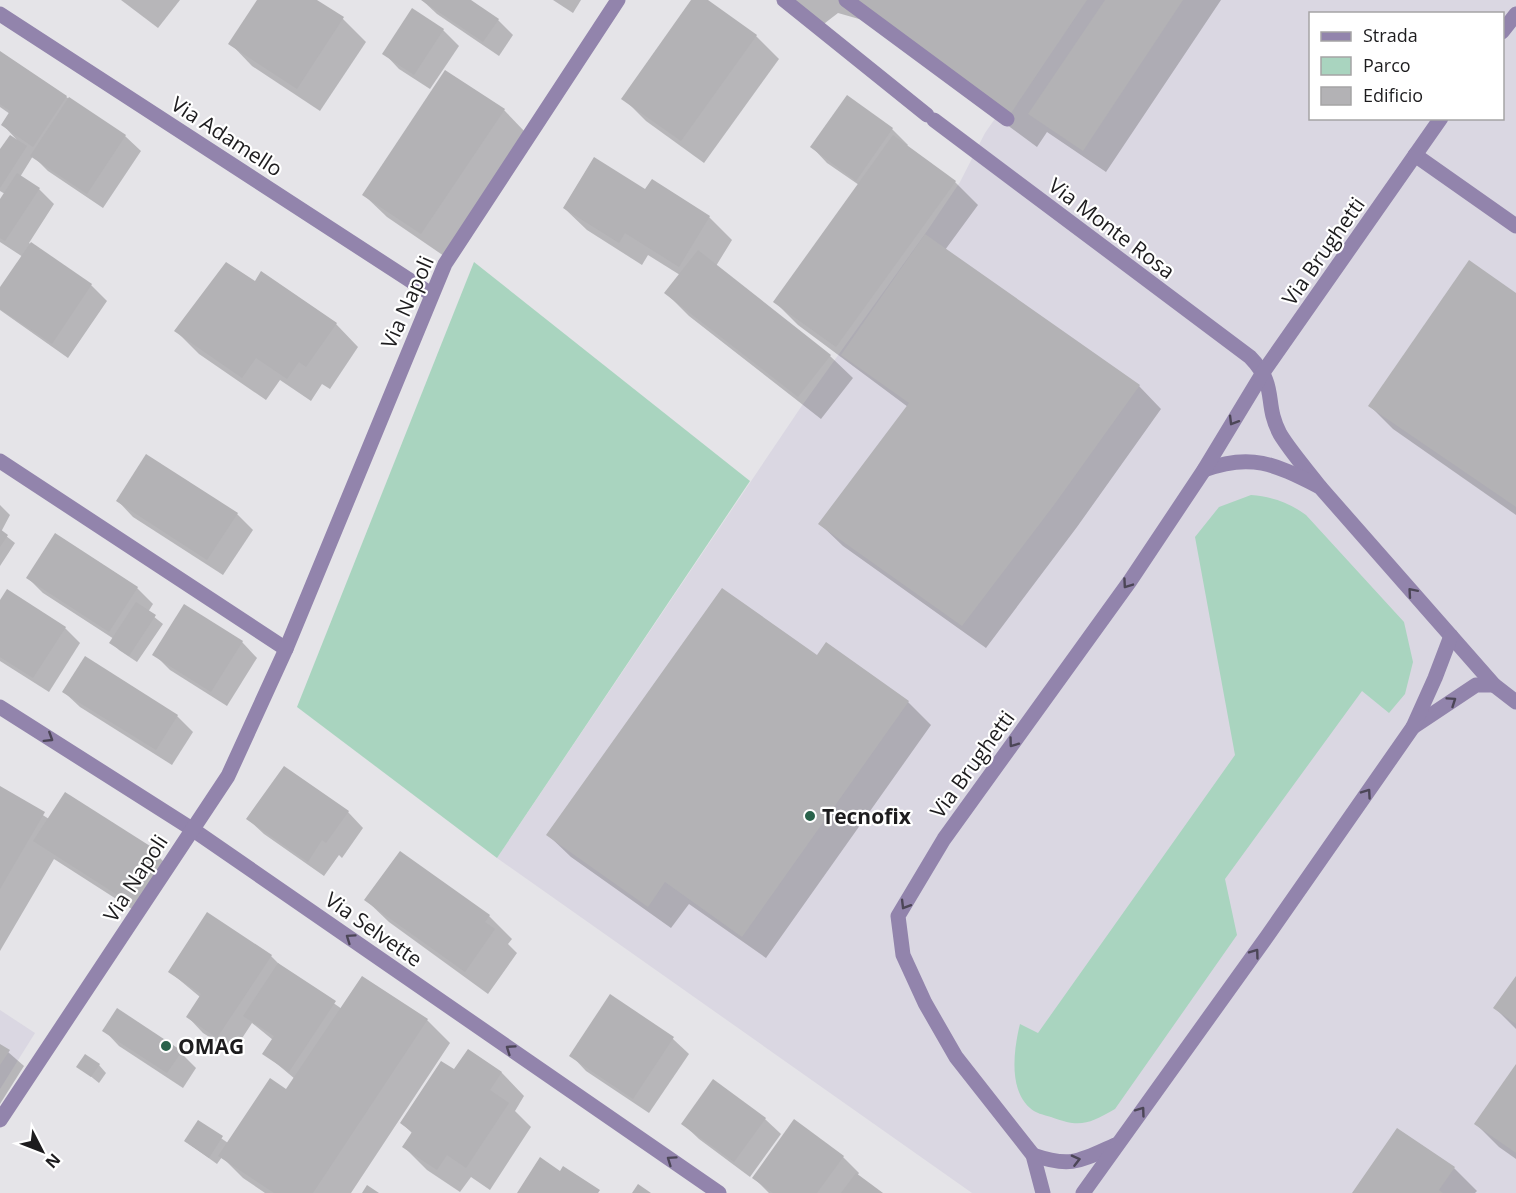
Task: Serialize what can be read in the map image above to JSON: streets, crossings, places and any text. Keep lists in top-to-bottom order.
{
  "streets": {
    "street": [
      "Via Adamello",
      "Via Monte Rosa",
      "Via Brughetti",
      "Via Napoli",
      "Via Selvette"
    ]
  },
  "crossings": [
    ["Via Adamello", "Via Napoli"],
    ["Via Monte Rosa", "Via Brughetti"],
    ["Via Napoli", "Via Selvette"]
  ],
  "one_way": ["Via Brughetti"],
  "places": ["Tecnofix", "OMAG"],
  "legend": ["Strada", "Parco", "Edificio"],
  "north": "bottom right"
}
